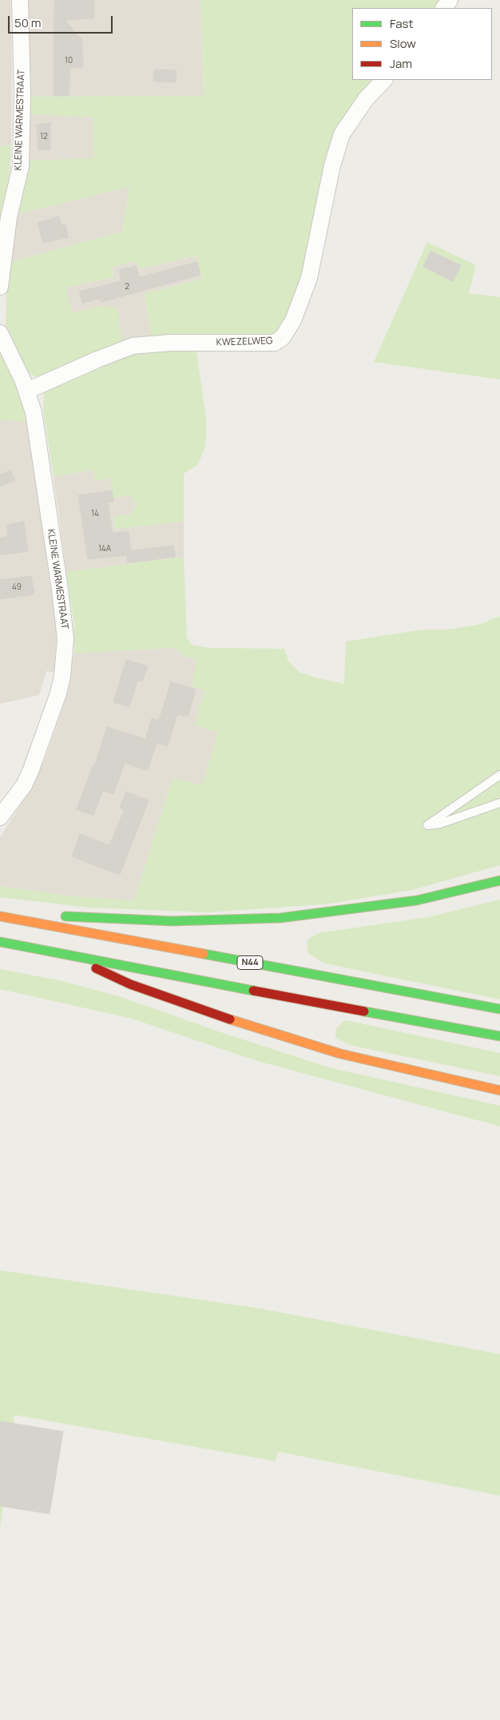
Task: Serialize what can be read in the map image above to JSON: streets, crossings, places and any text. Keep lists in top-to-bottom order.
{
  "streets": {
    "highway": ["N44"],
    "street": ["KLEINE WARMESTRAAT", "KWEZELWEG"]
  },
  "crossings": [
    ["KLEINE WARMESTRAAT", "KWEZELWEG"]
  ],
  "house_numbers": [
    "10",
    "12",
    "2",
    "14",
    "14A",
    "49"
  ],
  "legend": ["Fast", "Slow", "Jam"],
  "scale_bar": "50 m"
}
